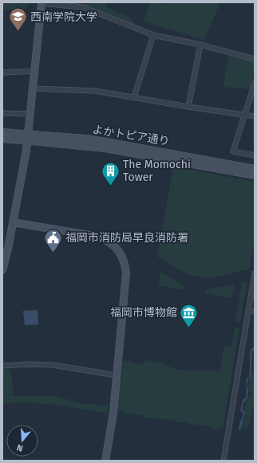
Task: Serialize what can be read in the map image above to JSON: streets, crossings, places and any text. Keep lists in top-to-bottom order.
{
  "streets": {
    "street": ["よかトピア通り"]
  },
  "places": {
    "school or university": ["西南学院大学"],
    "building": ["The Momochi Tower"],
    "public building": ["福岡市消防局早良消防署"],
    "museum": ["福岡市博物館"]
  },
  "north": "bottom"
}
